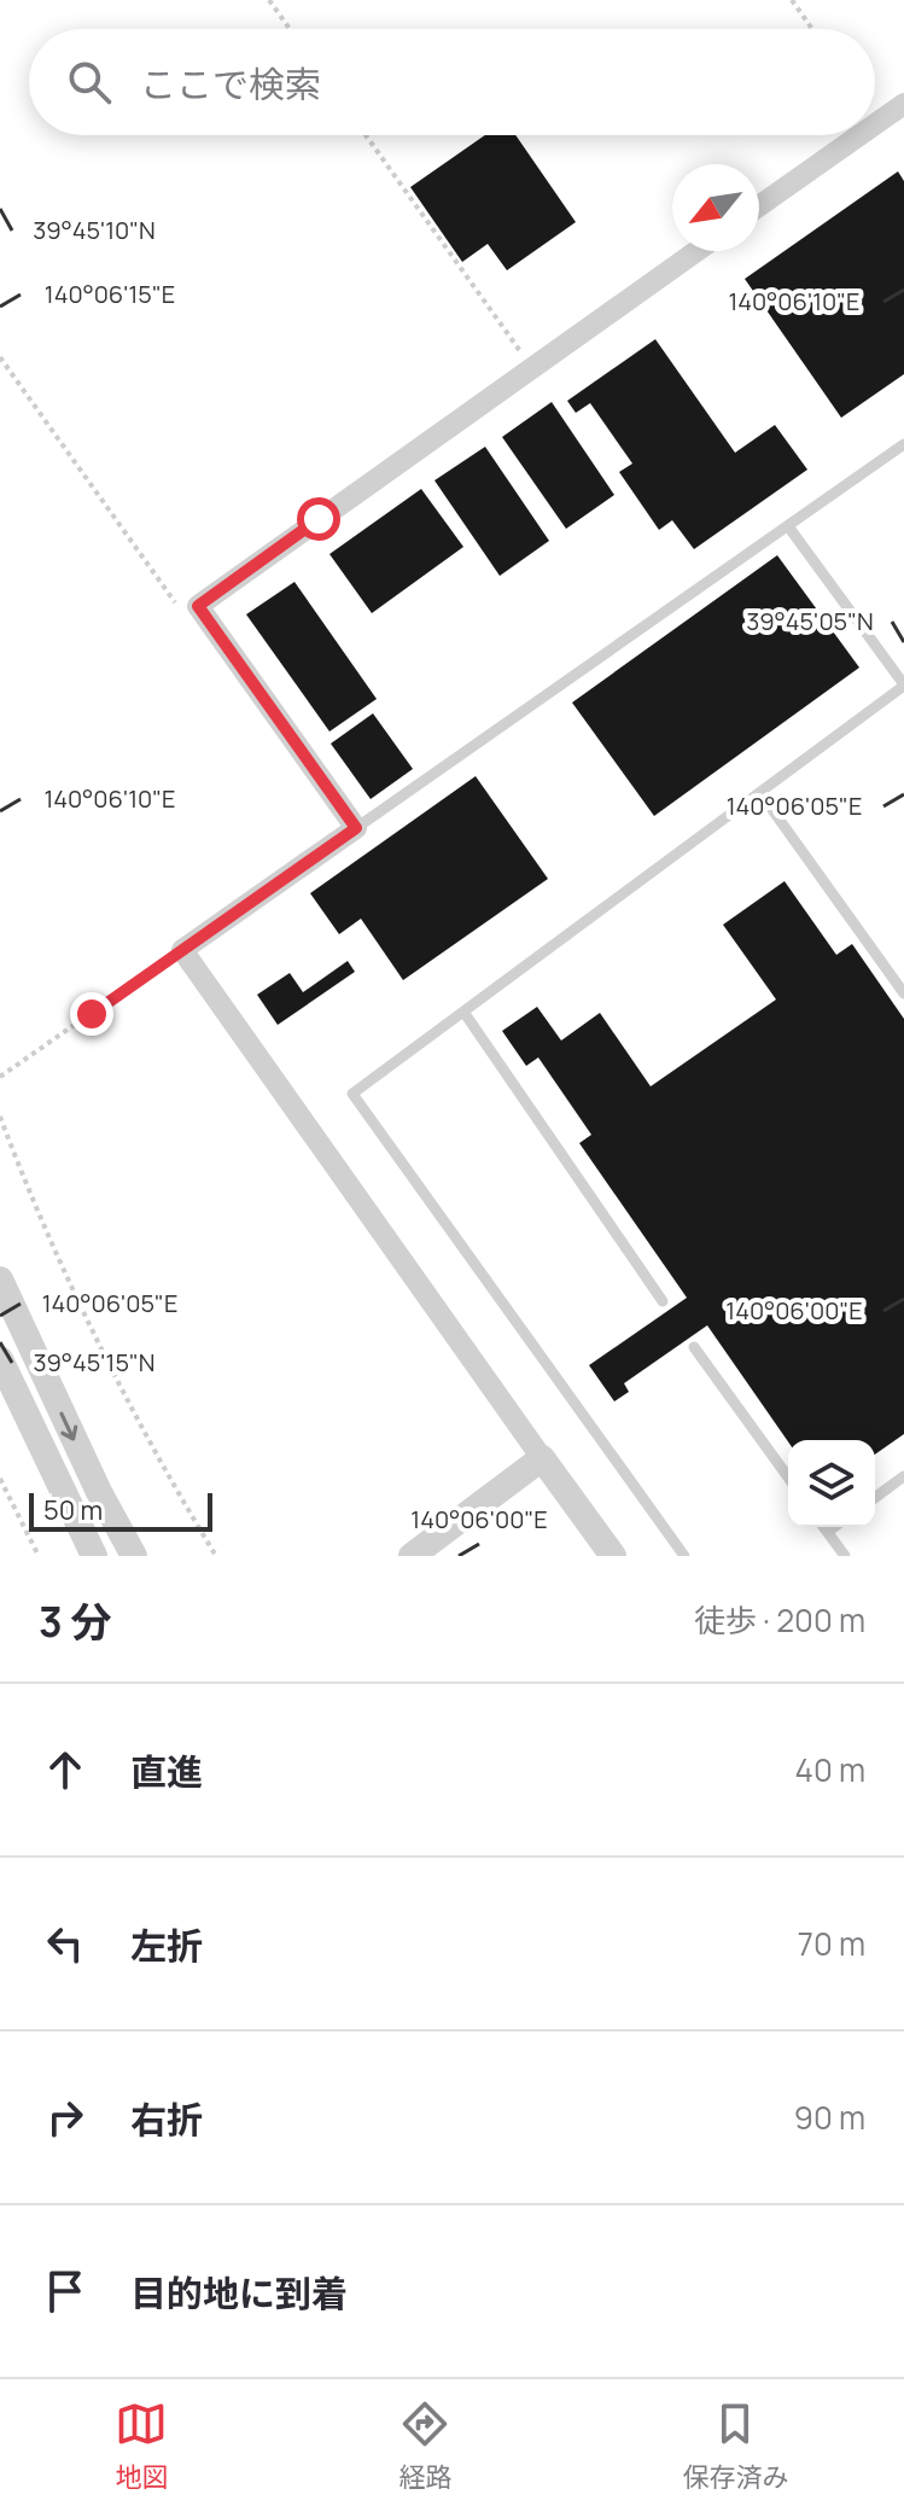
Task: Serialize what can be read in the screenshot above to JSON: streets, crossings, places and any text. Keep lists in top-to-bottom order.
{
  "scale_bar": "50 m",
  "north": "bottom left",
  "page": {
    "search": "ここで検索",
    "scale": "50 m",
    "heading": ["3 分", "徒歩 · 200 m"],
    "list": [
      ["直進", "40 m"],
      ["左折", "70 m"],
      ["右折", "90 m"],
      "目的地に到着"
    ],
    "nav": ["地図", "経路", "保存済み"]
  },
  "coordinates": [
    "39°45'10\"N",
    "140°06'15\"E",
    "140°06'10\"E",
    "39°45'05\"N",
    "140°06'05\"E",
    "140°06'00\"E",
    "39°45'15\"N"
  ]
}
